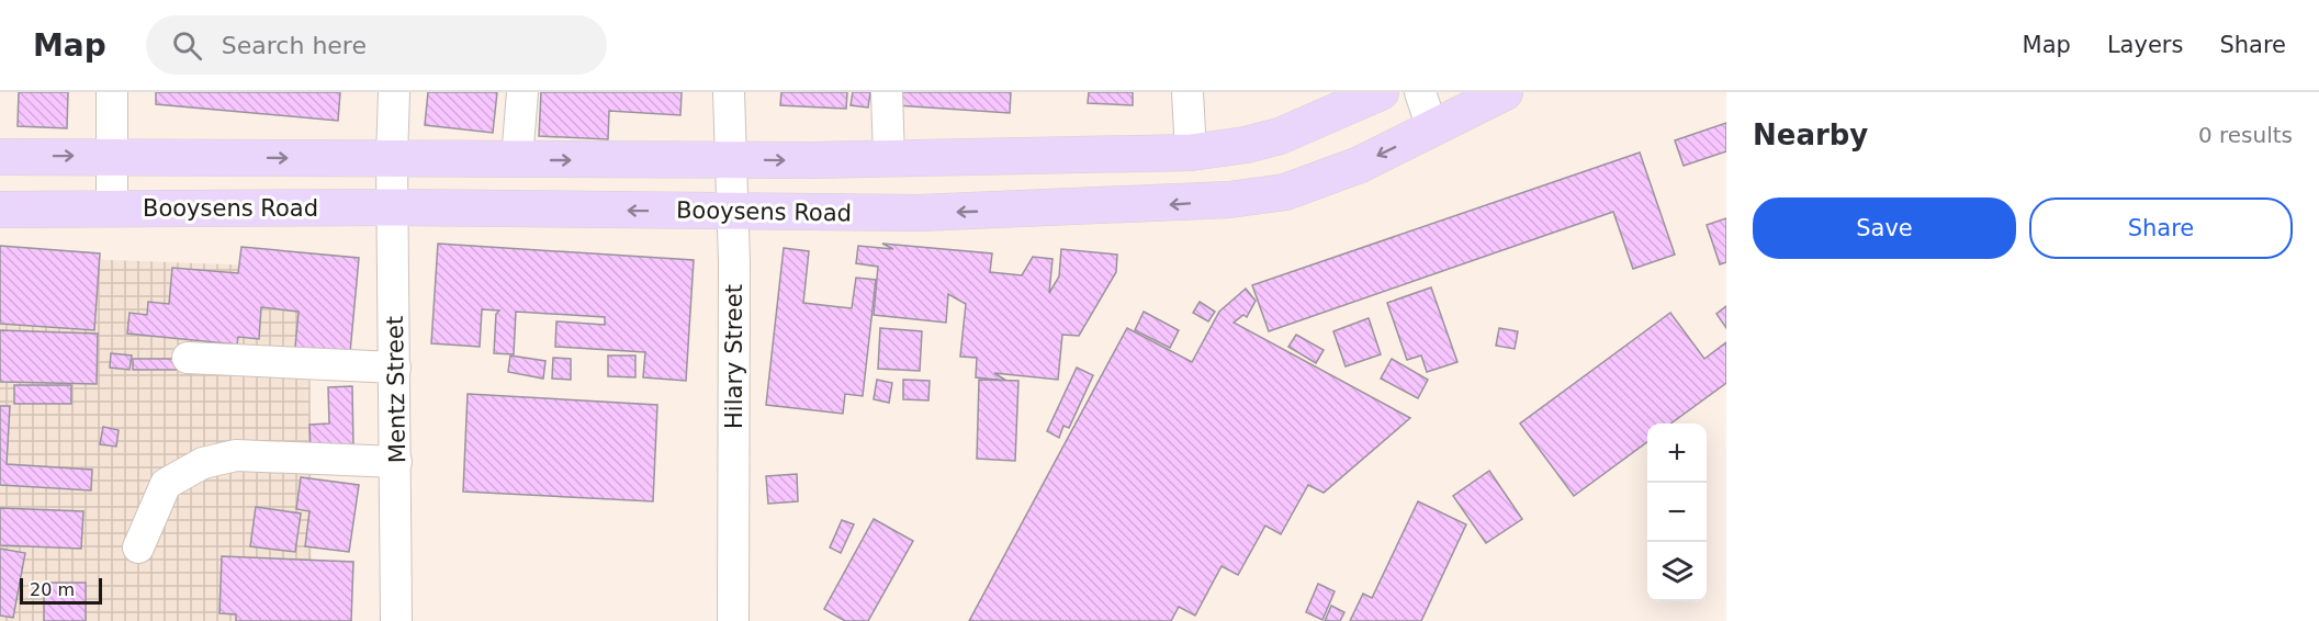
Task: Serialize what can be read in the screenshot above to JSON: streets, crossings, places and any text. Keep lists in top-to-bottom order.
{
  "streets": {
    "main road": ["Booysens Road"],
    "street": ["Hilary Street", "Mentz Street"]
  },
  "crossings": [
    ["Booysens Road", "Hilary Street"],
    ["Booysens Road", "Mentz Street"]
  ],
  "scale_bar": "20 m",
  "page": {
    "header": "Map",
    "search": "Search here",
    "nav": ["Map", "Layers", "Share"],
    "heading": ["Nearby", "0 results"],
    "buttons": ["Save", "Share"],
    "map_buttons": ["+", "−"],
    "scale": "20 m"
  }
}
